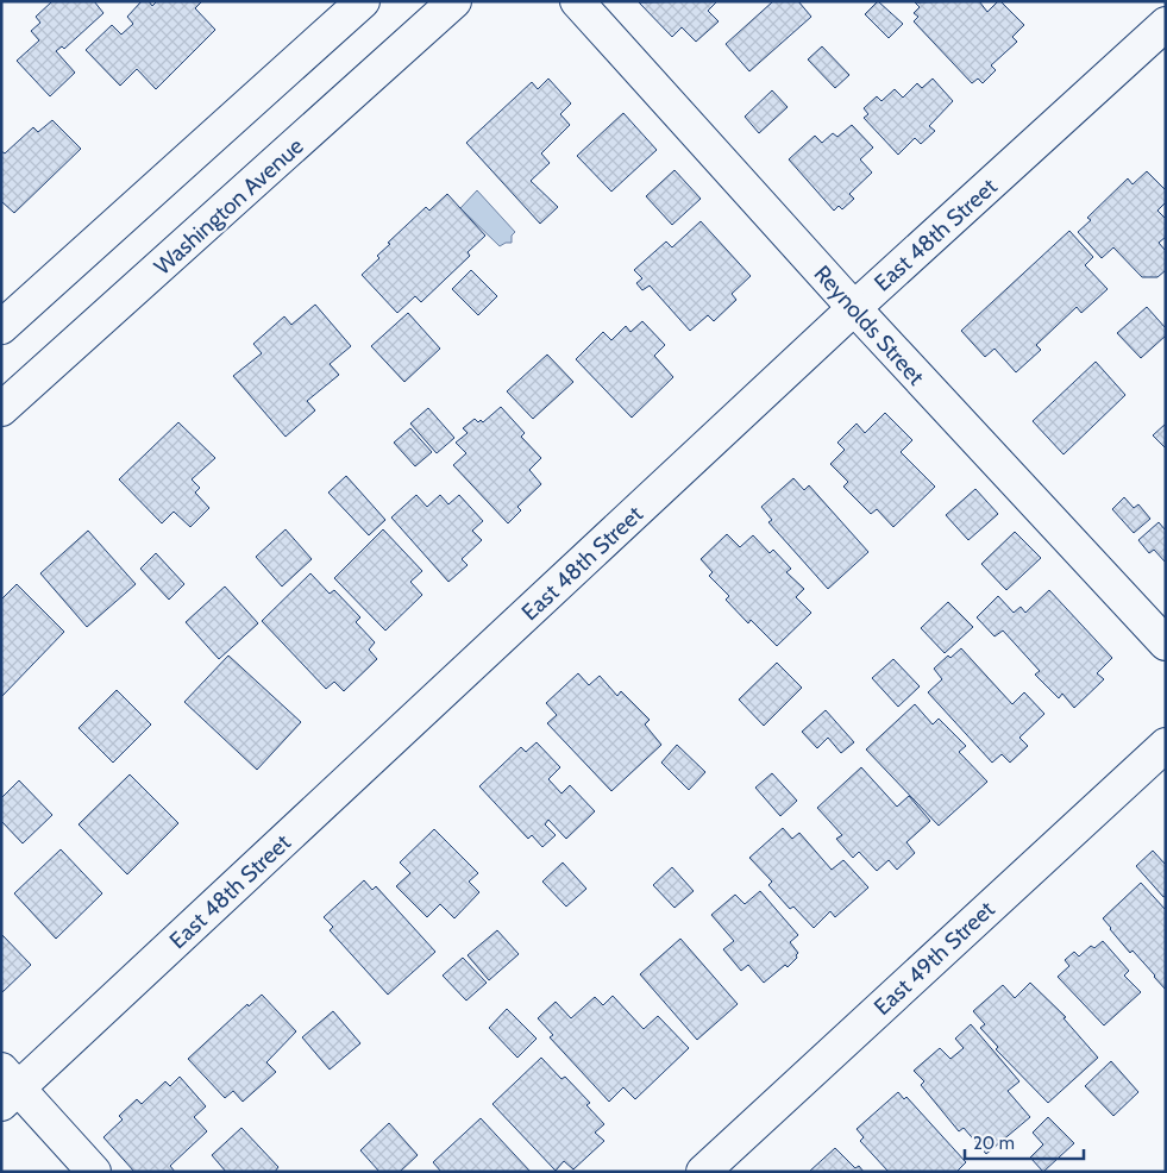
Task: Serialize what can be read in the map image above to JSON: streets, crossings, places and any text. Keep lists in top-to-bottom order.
{
  "streets": {
    "street": [
      "Washington Avenue",
      "East 48th Street",
      "Reynolds Street",
      "East 49th Street"
    ]
  },
  "crossings": [
    ["East 48th Street", "Reynolds Street"]
  ],
  "scale_bar": "20 m"
}
